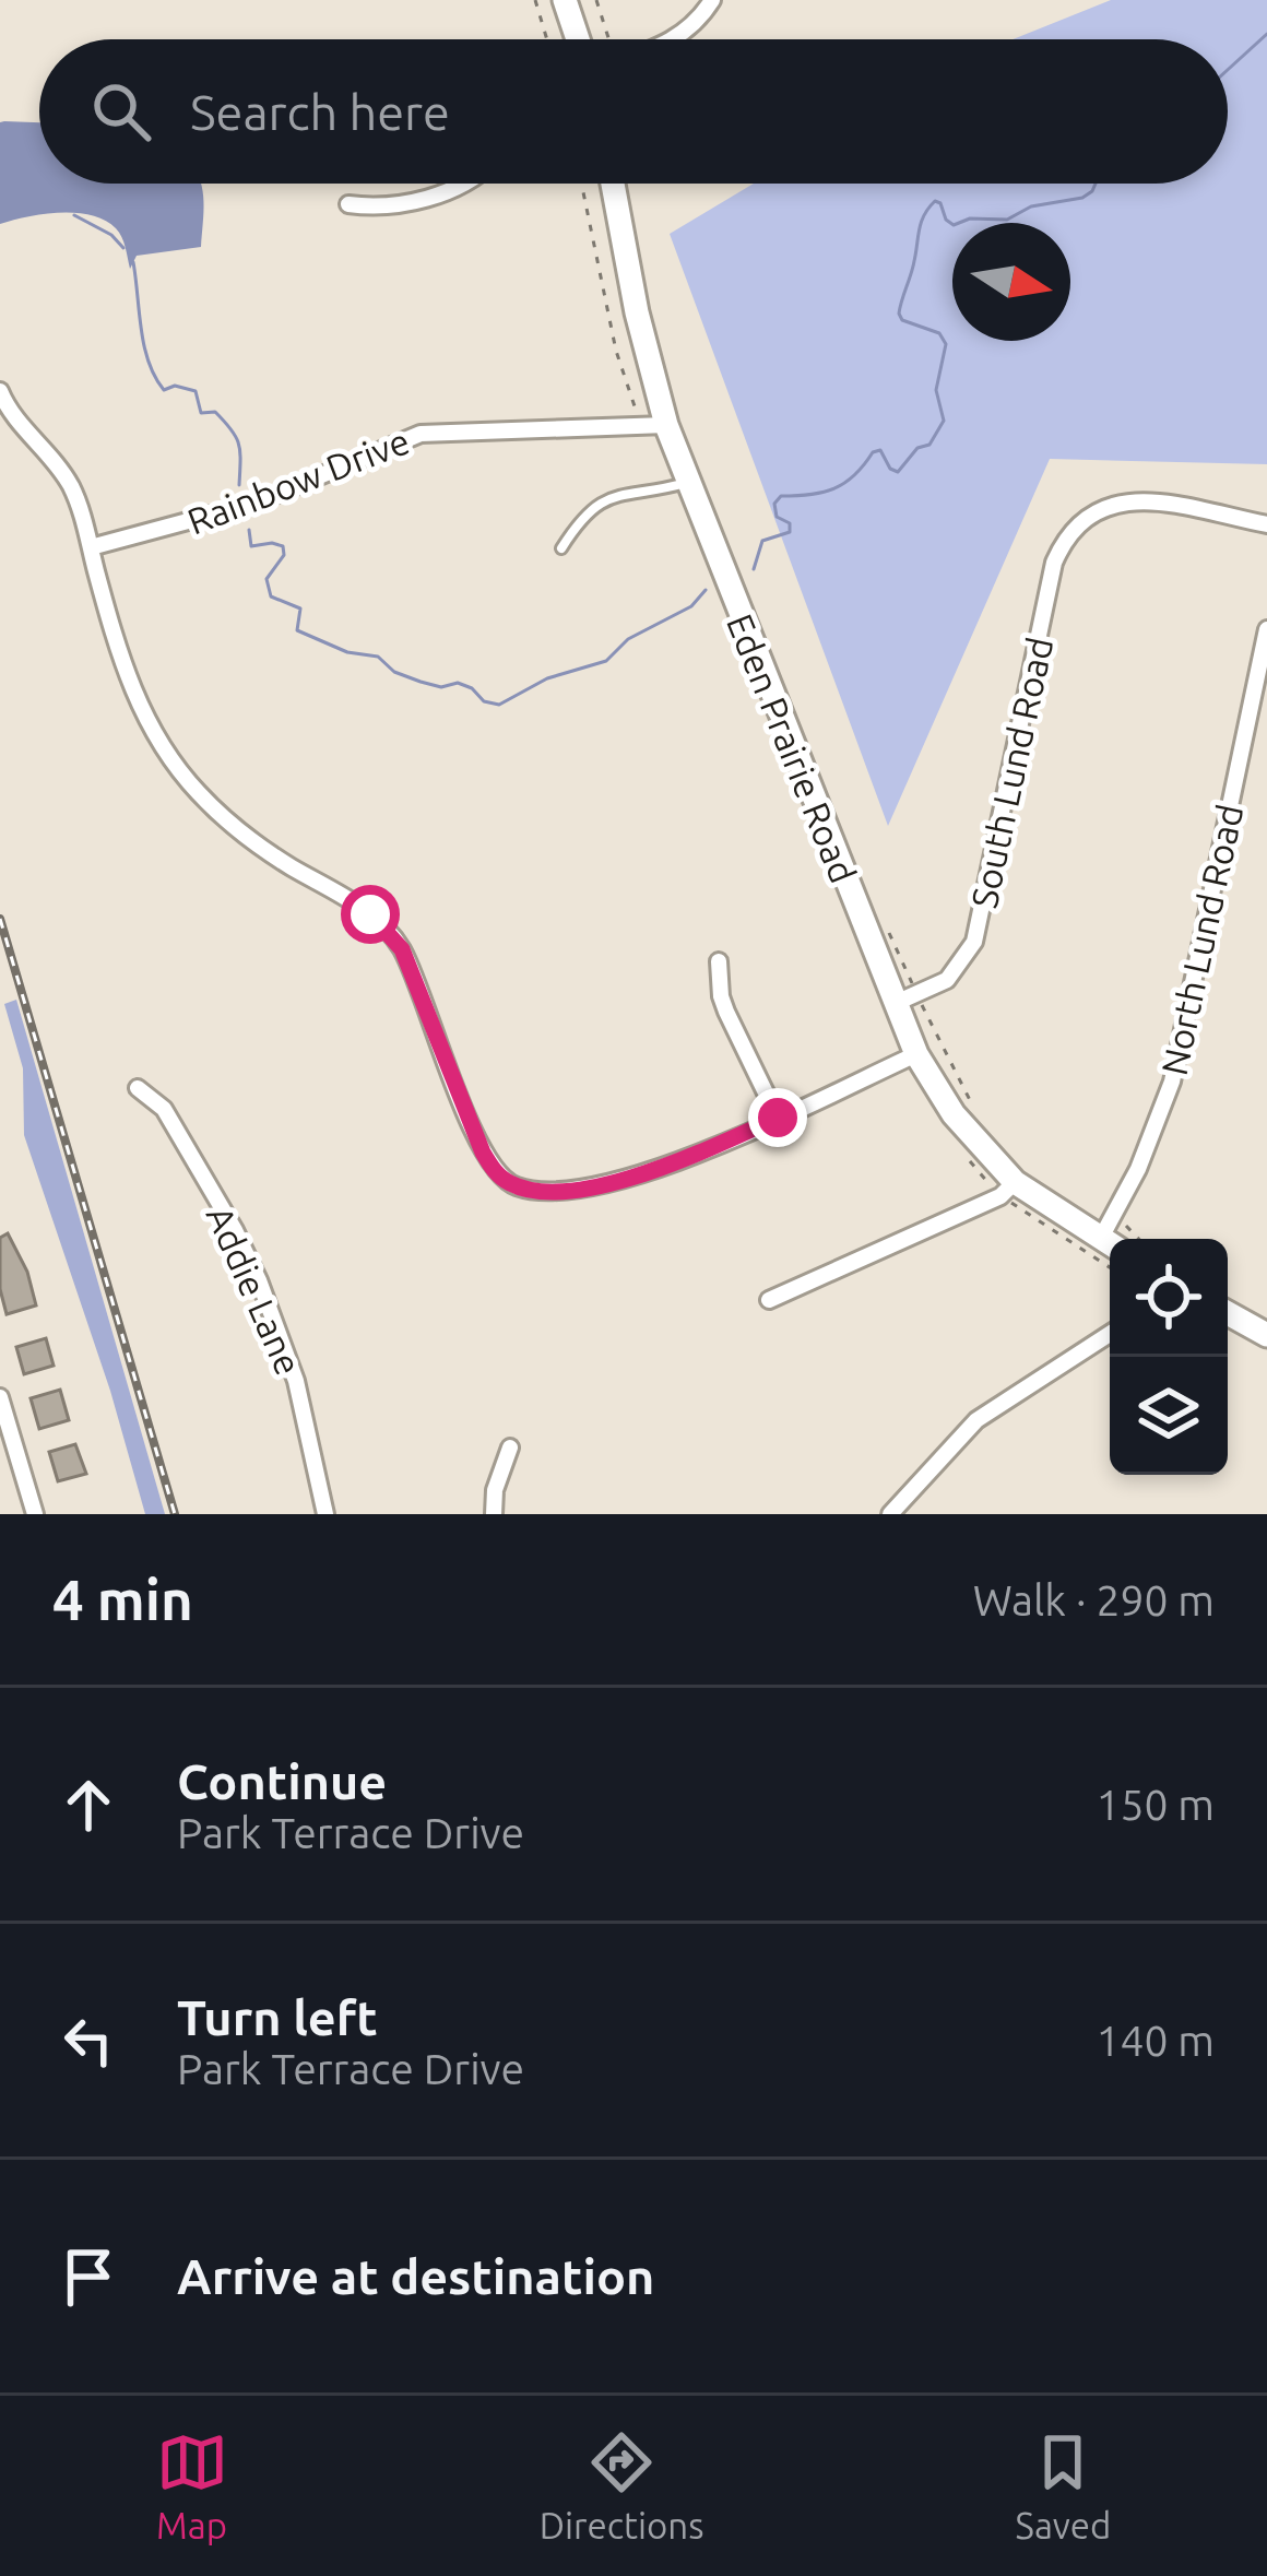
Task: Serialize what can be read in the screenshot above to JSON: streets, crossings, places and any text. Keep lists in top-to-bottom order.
{
  "streets": {
    "main road": ["Eden Prairie Road"],
    "street": [
      "Rainbow Drive",
      "South Lund Road",
      "North Lund Road",
      "Addie Lane"
    ]
  },
  "crossings": [
    ["Rainbow Drive", "Eden Prairie Road"],
    ["Eden Prairie Road", "South Lund Road"],
    ["Eden Prairie Road", "North Lund Road"]
  ],
  "north": "right",
  "page": {
    "search": "Search here",
    "heading": ["4 min", "Walk · 290 m"],
    "list": [
      ["Continue", "Park Terrace Drive", "150 m"],
      ["Turn left", "Park Terrace Drive", "140 m"],
      "Arrive at destination"
    ],
    "nav": ["Map", "Directions", "Saved"]
  }
}
